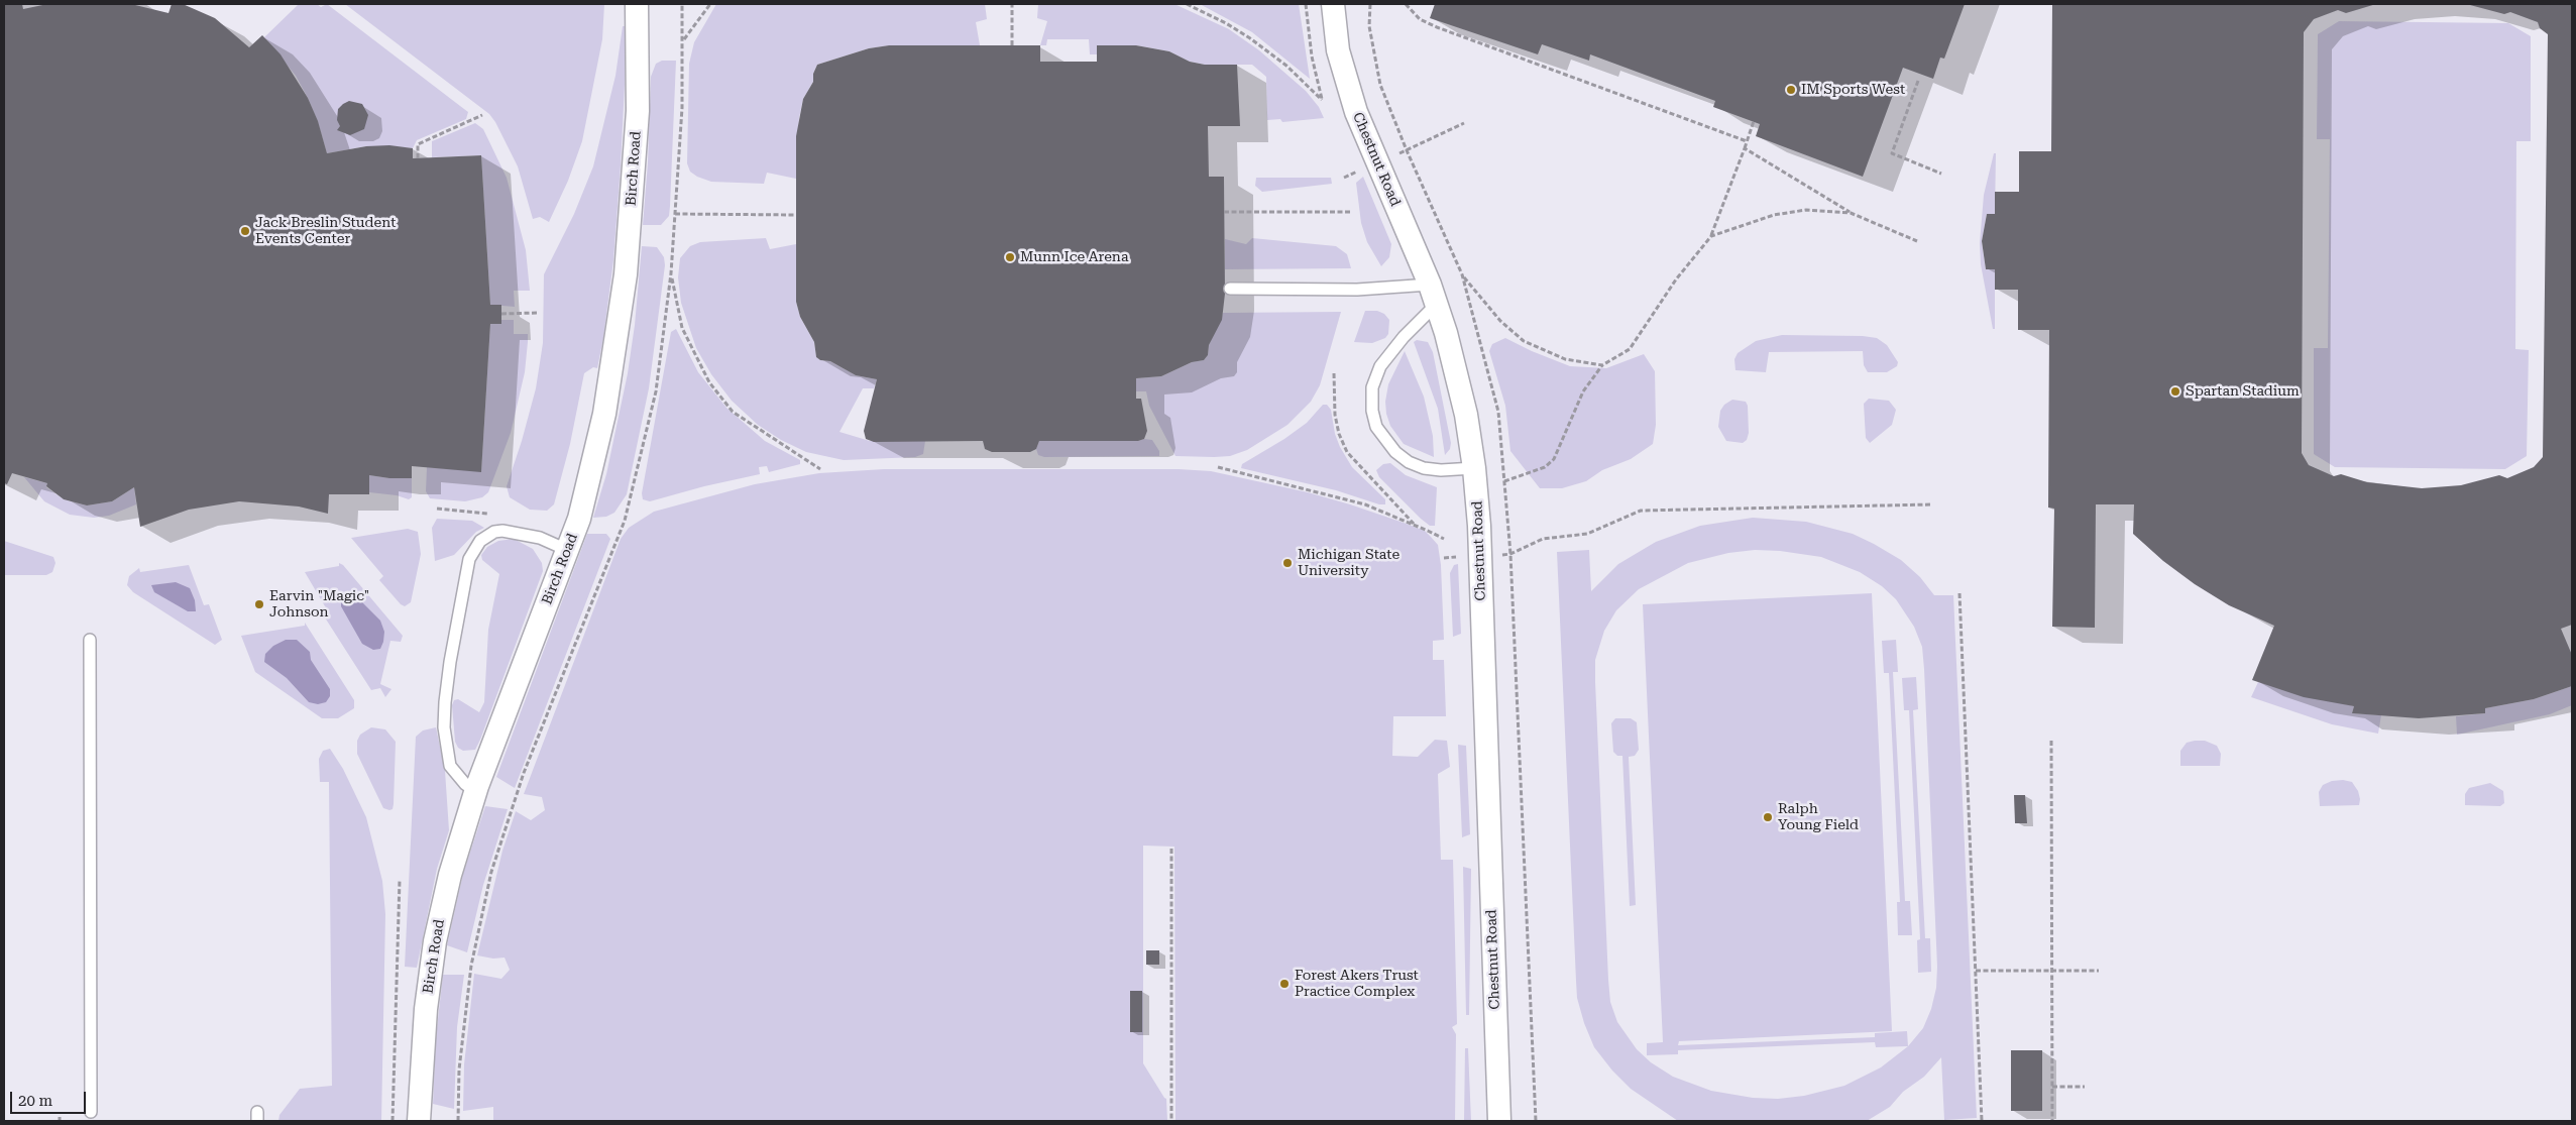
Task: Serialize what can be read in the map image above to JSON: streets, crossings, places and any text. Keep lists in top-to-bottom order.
{
  "streets": {
    "street": ["Chestnut Road", "Birch Road"]
  },
  "places": [
    "IM Sports West",
    "Jack Breslin Student Events Center",
    "Munn Ice Arena",
    "Spartan Stadium",
    "Michigan State University",
    "Earvin \"Magic\" Johnson",
    "Ralph Young Field",
    "Forest Akers Trust Practice Complex"
  ],
  "scale_bar": "20 m"
}
